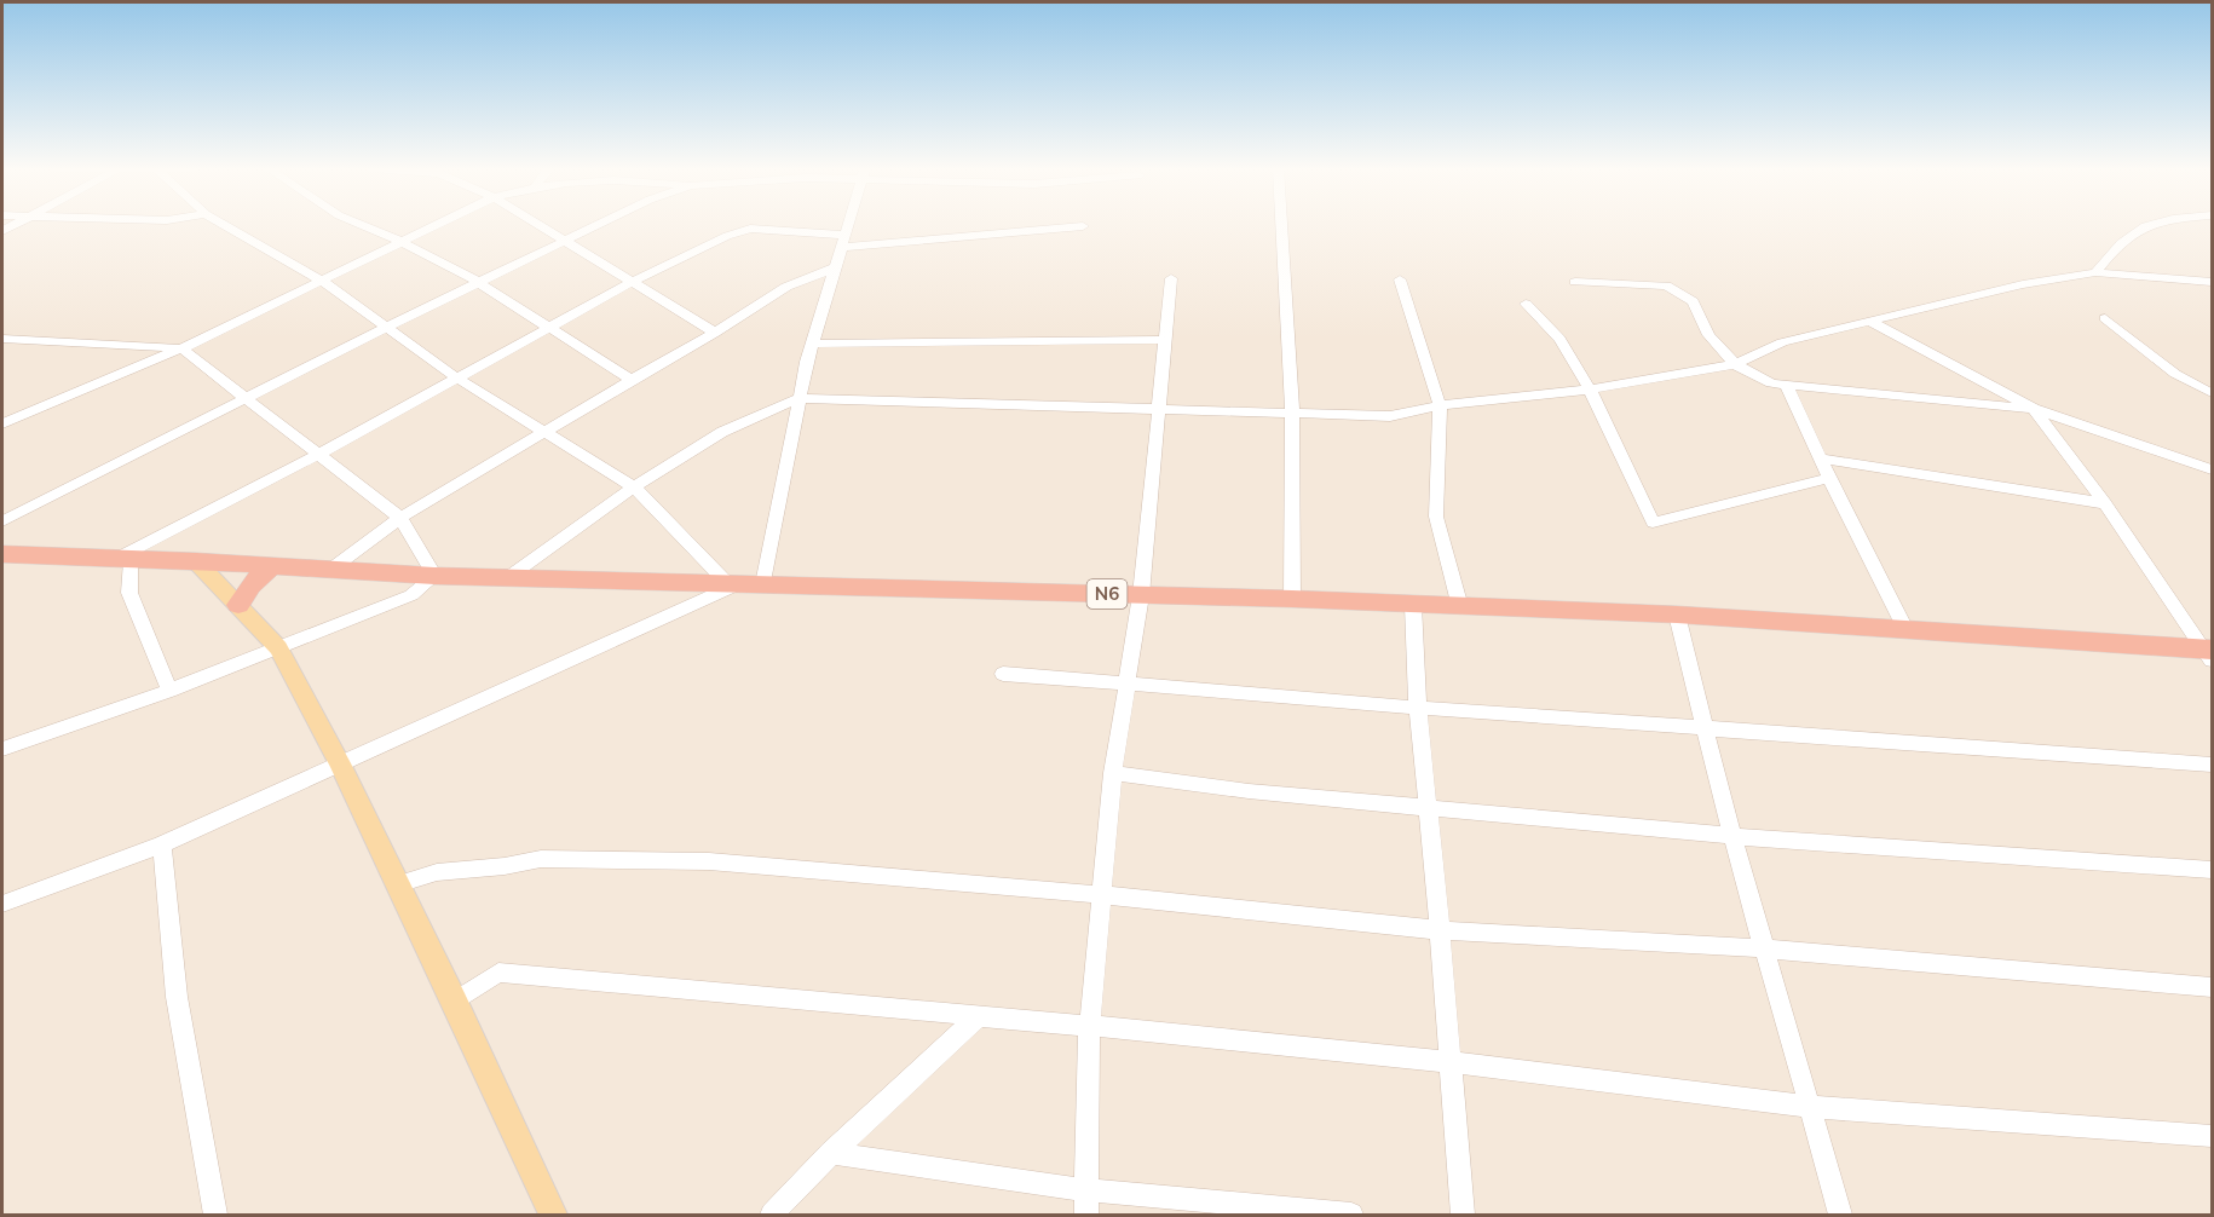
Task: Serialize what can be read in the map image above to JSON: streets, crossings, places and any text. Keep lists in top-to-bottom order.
{
  "streets": {
    "highway": ["N6"]
  }
}
